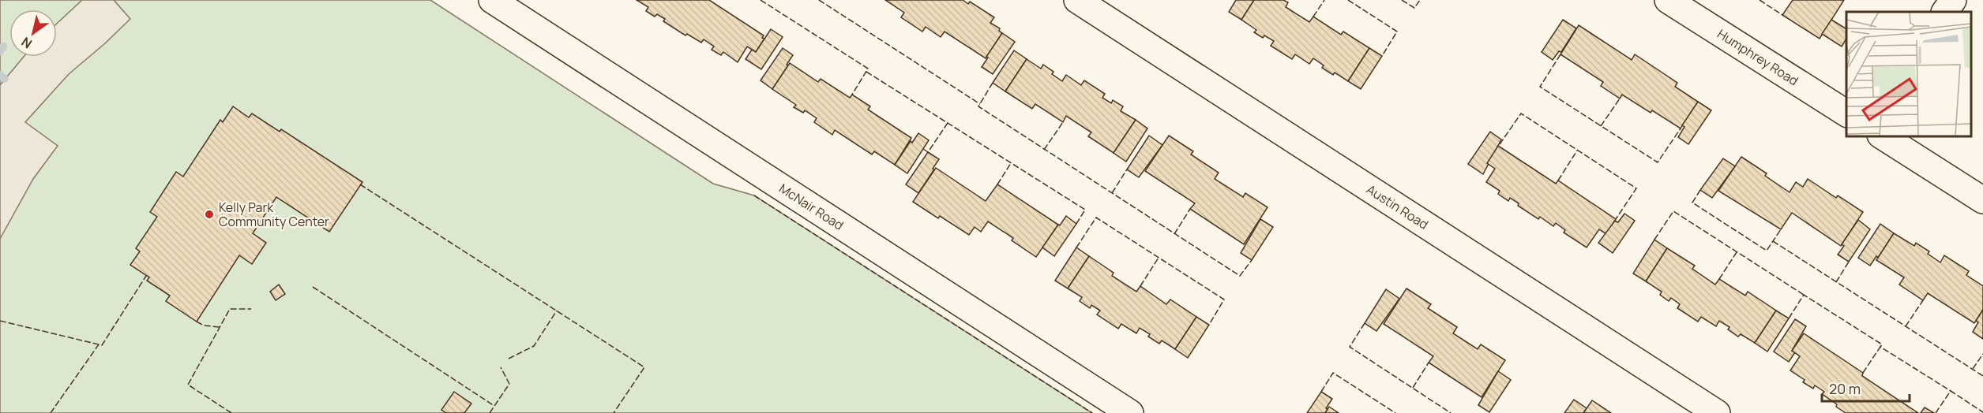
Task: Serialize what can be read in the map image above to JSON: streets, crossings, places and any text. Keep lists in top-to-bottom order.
{
  "streets": {
    "street": ["Humphrey Road", "McNair Road", "Austin Road"]
  },
  "places": ["Kelly Park Community Center"],
  "scale_bar": "20 m",
  "north": "bottom left"
}
